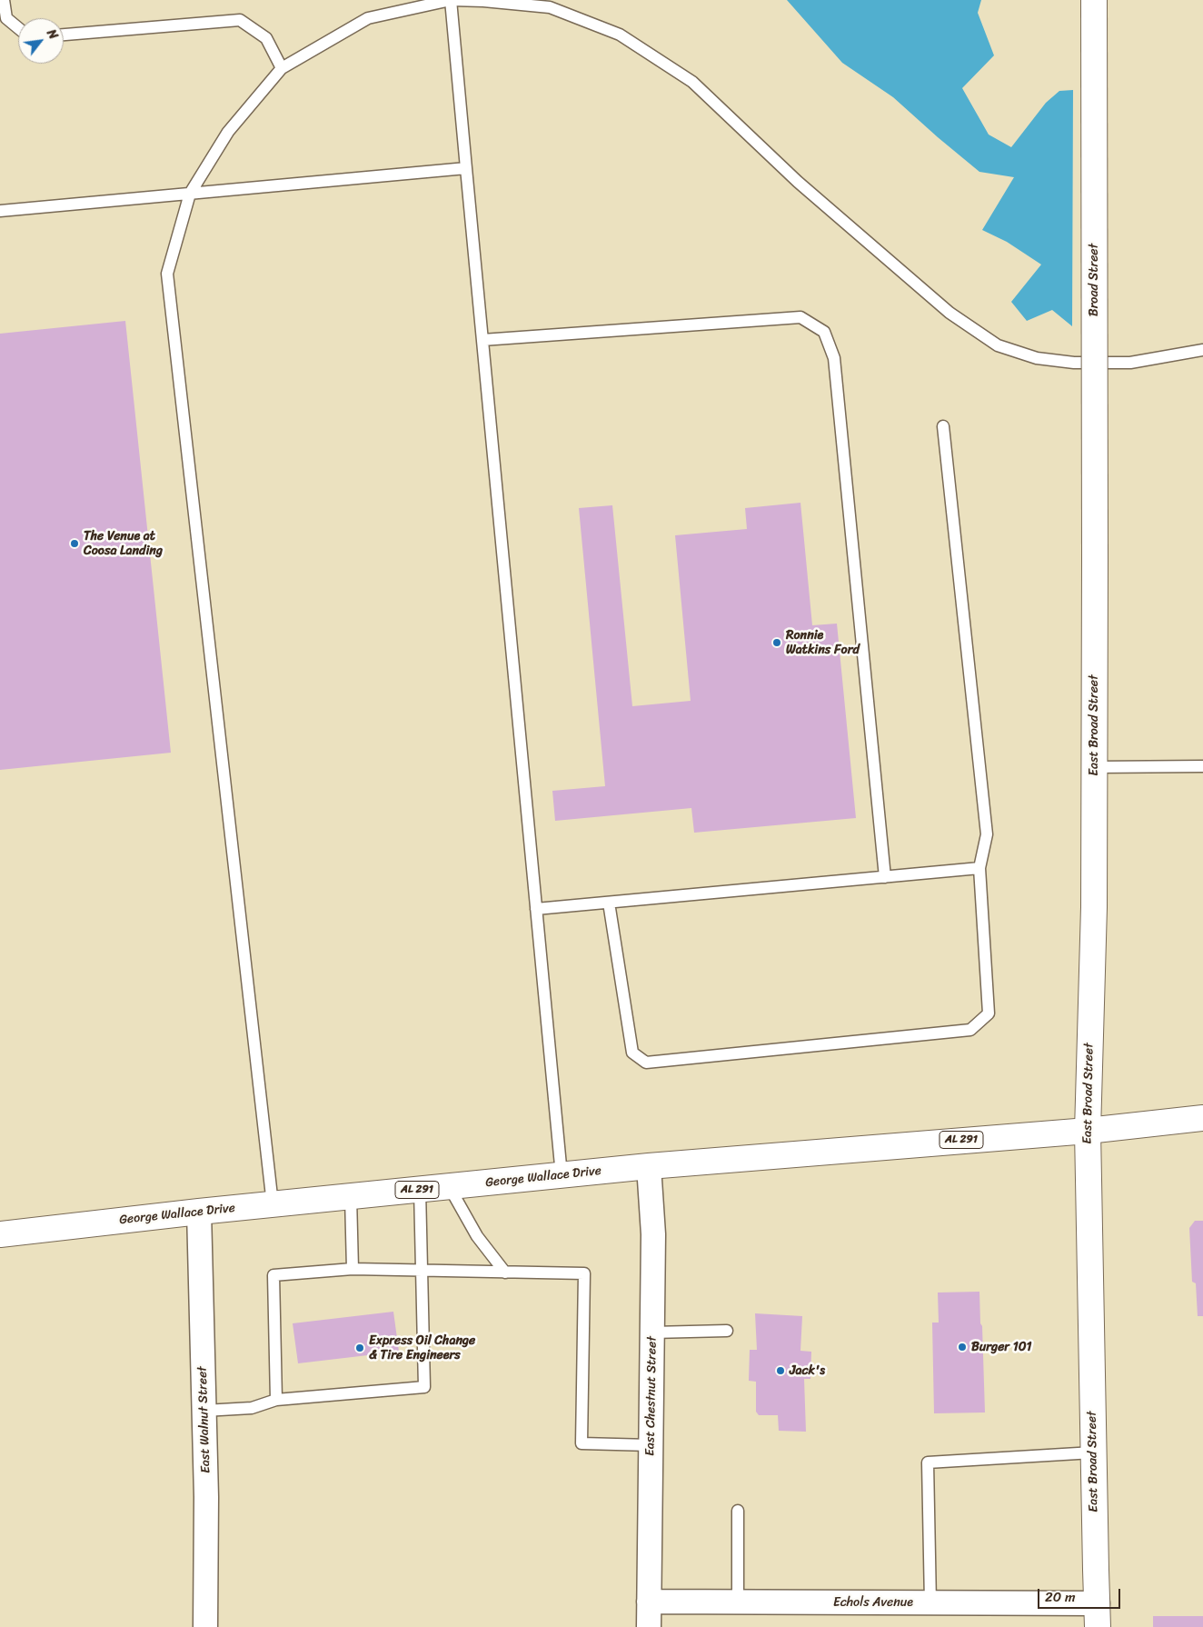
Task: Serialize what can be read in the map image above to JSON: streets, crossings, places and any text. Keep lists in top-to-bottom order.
{
  "streets": {
    "main road": [
      "Broad Street",
      "East Broad Street",
      "AL 291",
      "George Wallace Drive"
    ],
    "street": ["East Chestnut Street", "East Walnut Street", "Echols Avenue"]
  },
  "crossings": [
    ["Broad Street", "East Broad Street"],
    ["East Broad Street", "AL 291"],
    ["East Broad Street", "George Wallace Drive"],
    ["East Broad Street", "Echols Avenue"],
    ["AL 291", "George Wallace Drive"],
    ["George Wallace Drive", "East Chestnut Street"],
    ["George Wallace Drive", "East Walnut Street"],
    ["East Chestnut Street", "Echols Avenue"]
  ],
  "places": [
    "The Venue at Coosa Landing",
    "Ronnie Watkins Ford",
    "Burger 101",
    "Express Oil Change & Tire Engineers",
    "Jack's"
  ],
  "scale_bar": "20 m",
  "north": "top right"
}
